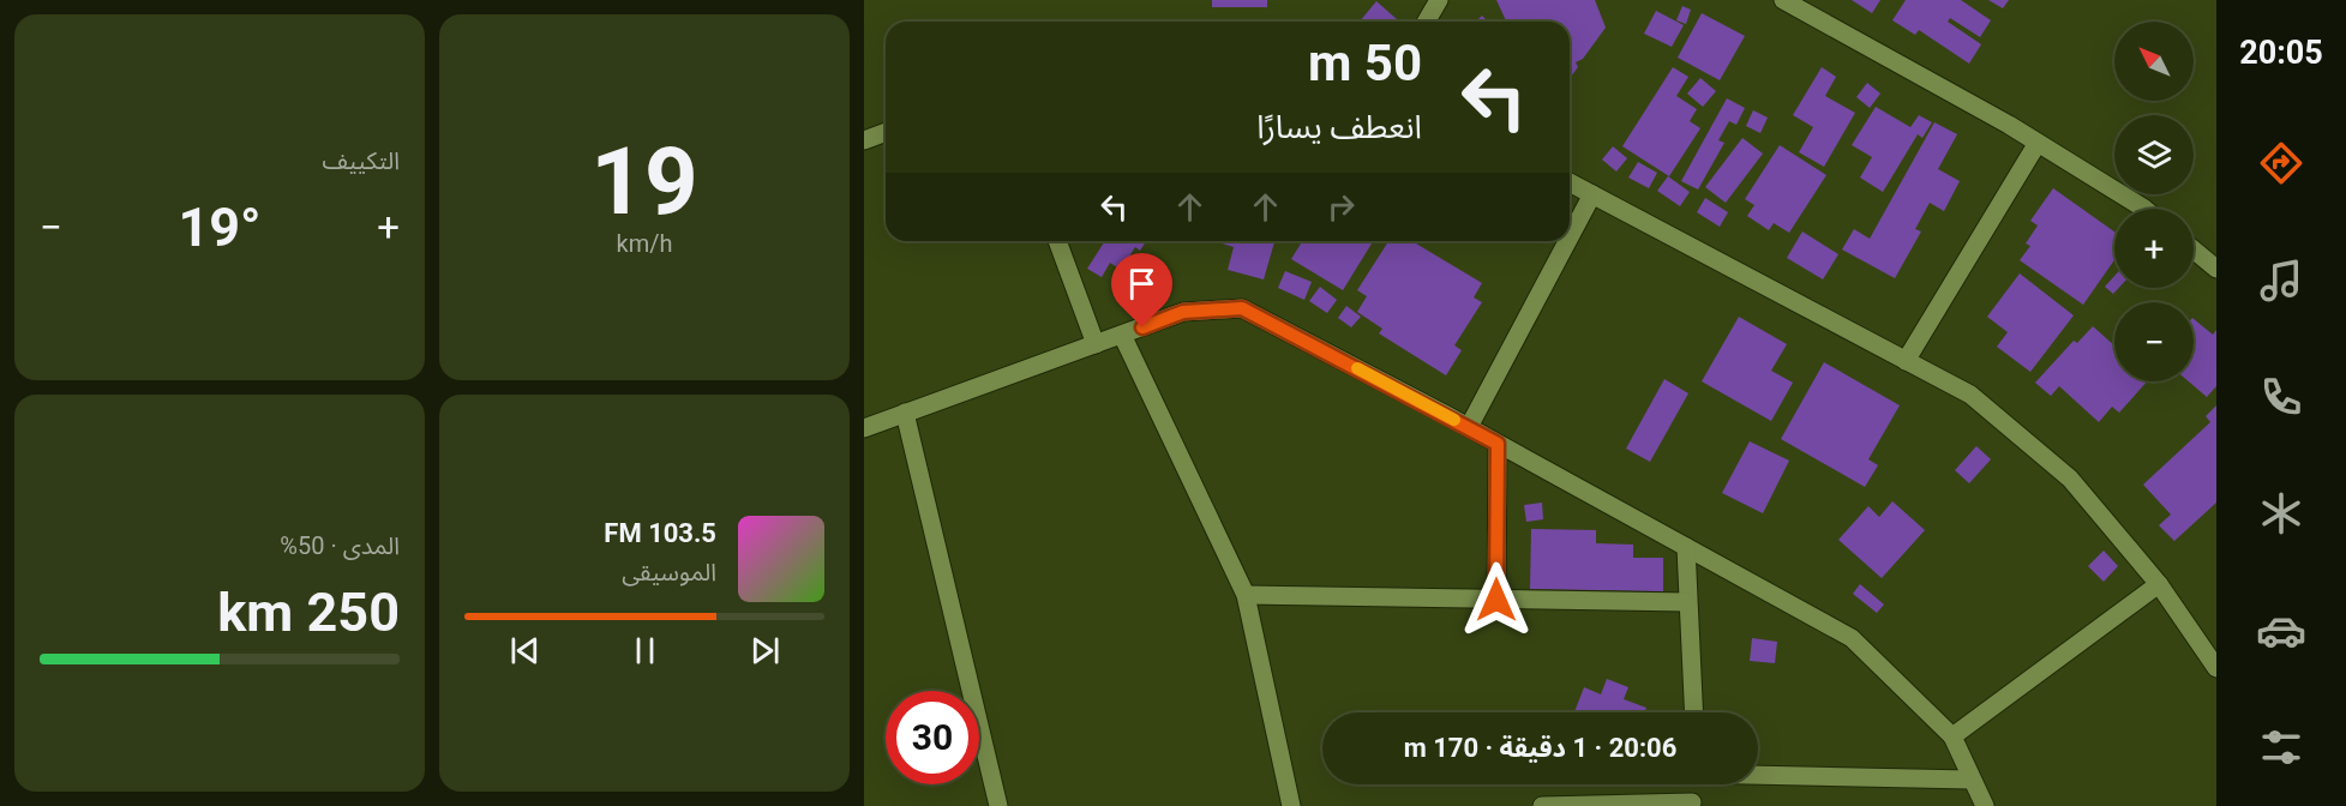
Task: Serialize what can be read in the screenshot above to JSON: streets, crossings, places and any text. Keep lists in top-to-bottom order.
{
  "north": "top left",
  "page": {
    "tabs": "20:05",
    "tile": [
      ["19", "km/h"],
      "التكييف",
      ["المدى · 50%", "250 km"]
    ],
    "map_buttons": ["+", "−"],
    "turn": ["50 m", "انعطف يسارًا"],
    "heat": ["−", "19°", "+"],
    "song": ["103.5 FM", "الموسيقى"],
    "limit": "30",
    "trip": "20:06 · 1 دقيقة · 170 m"
  }
}
